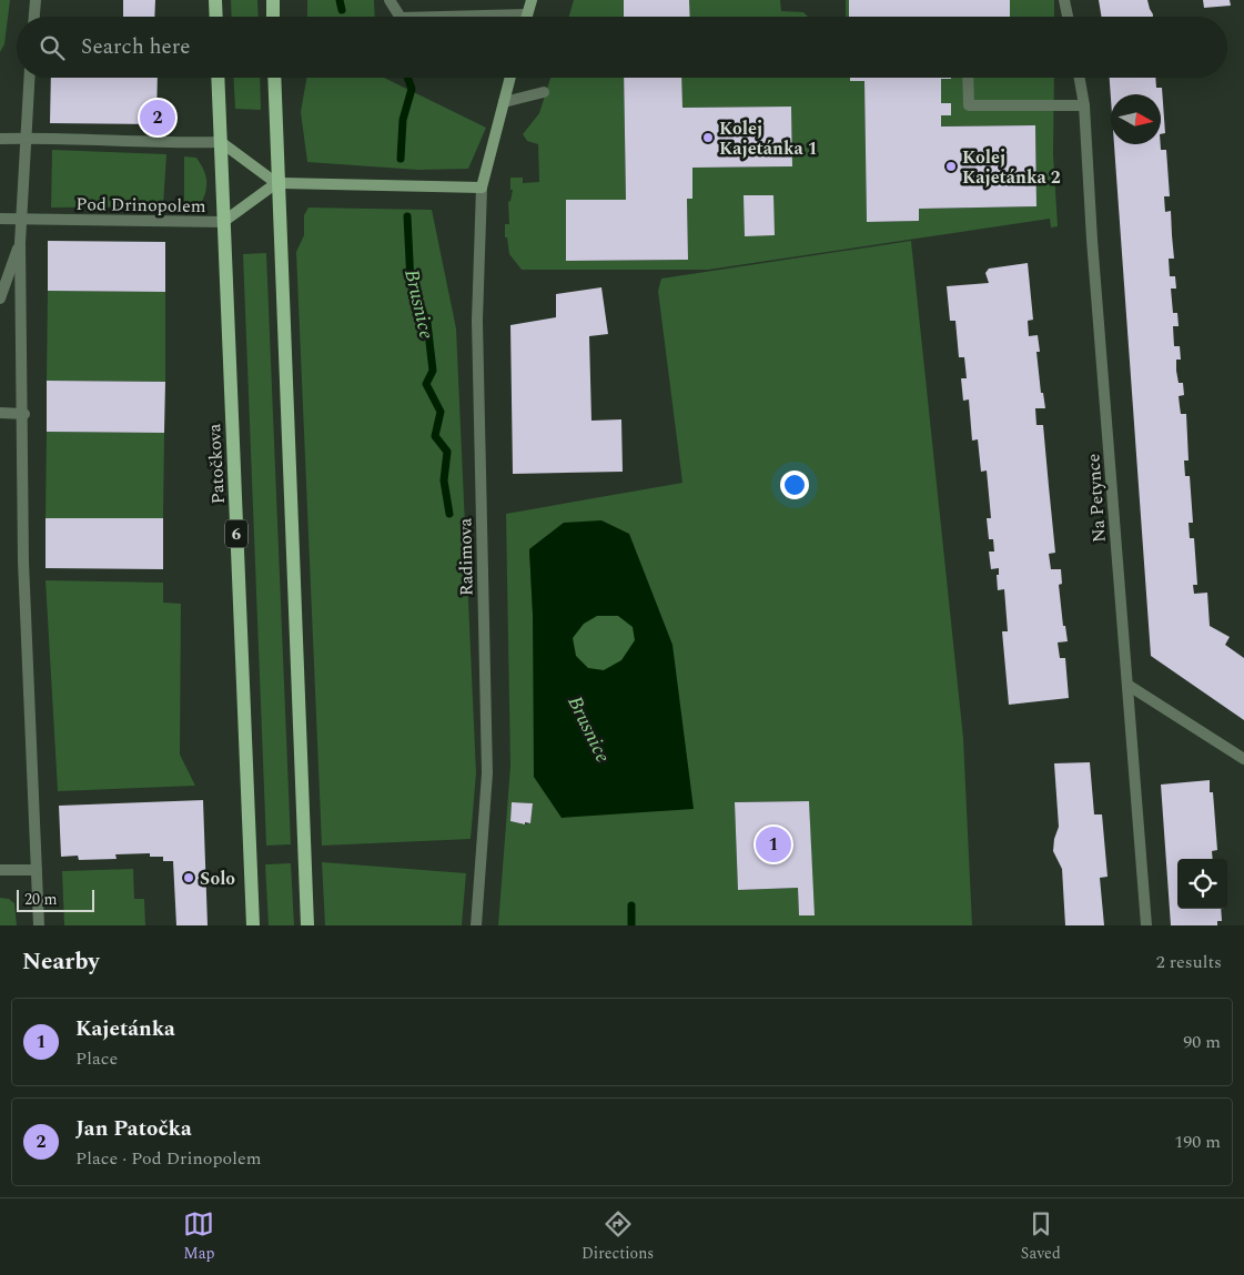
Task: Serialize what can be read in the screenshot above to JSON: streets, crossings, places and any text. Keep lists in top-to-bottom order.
{
  "streets": {
    "main road": ["Patočkova", "6"],
    "street": ["Pod Drinopolem", "Na Petynce", "Radimova"]
  },
  "crossings": [
    ["Pod Drinopolem", "Patočkova"]
  ],
  "water": ["Brusnice"],
  "places": ["Kolej Kajetánka 1", "Kolej Kajetánka 2", "Solo"],
  "scale_bar": "20 m",
  "north": "right",
  "page": {
    "search": "Search here",
    "pins": ["2", "1"],
    "scale": "20 m",
    "heading": ["Nearby", "2 results"],
    "list": [
      {
        "mark": "1",
        "name": "Kajetánka",
        "note": "Place",
        "value": "90 m"
      },
      {
        "mark": "2",
        "name": "Jan Patočka",
        "note": "Place · Pod Drinopolem",
        "value": "190 m"
      }
    ],
    "nav": ["Map", "Directions", "Saved"]
  }
}
